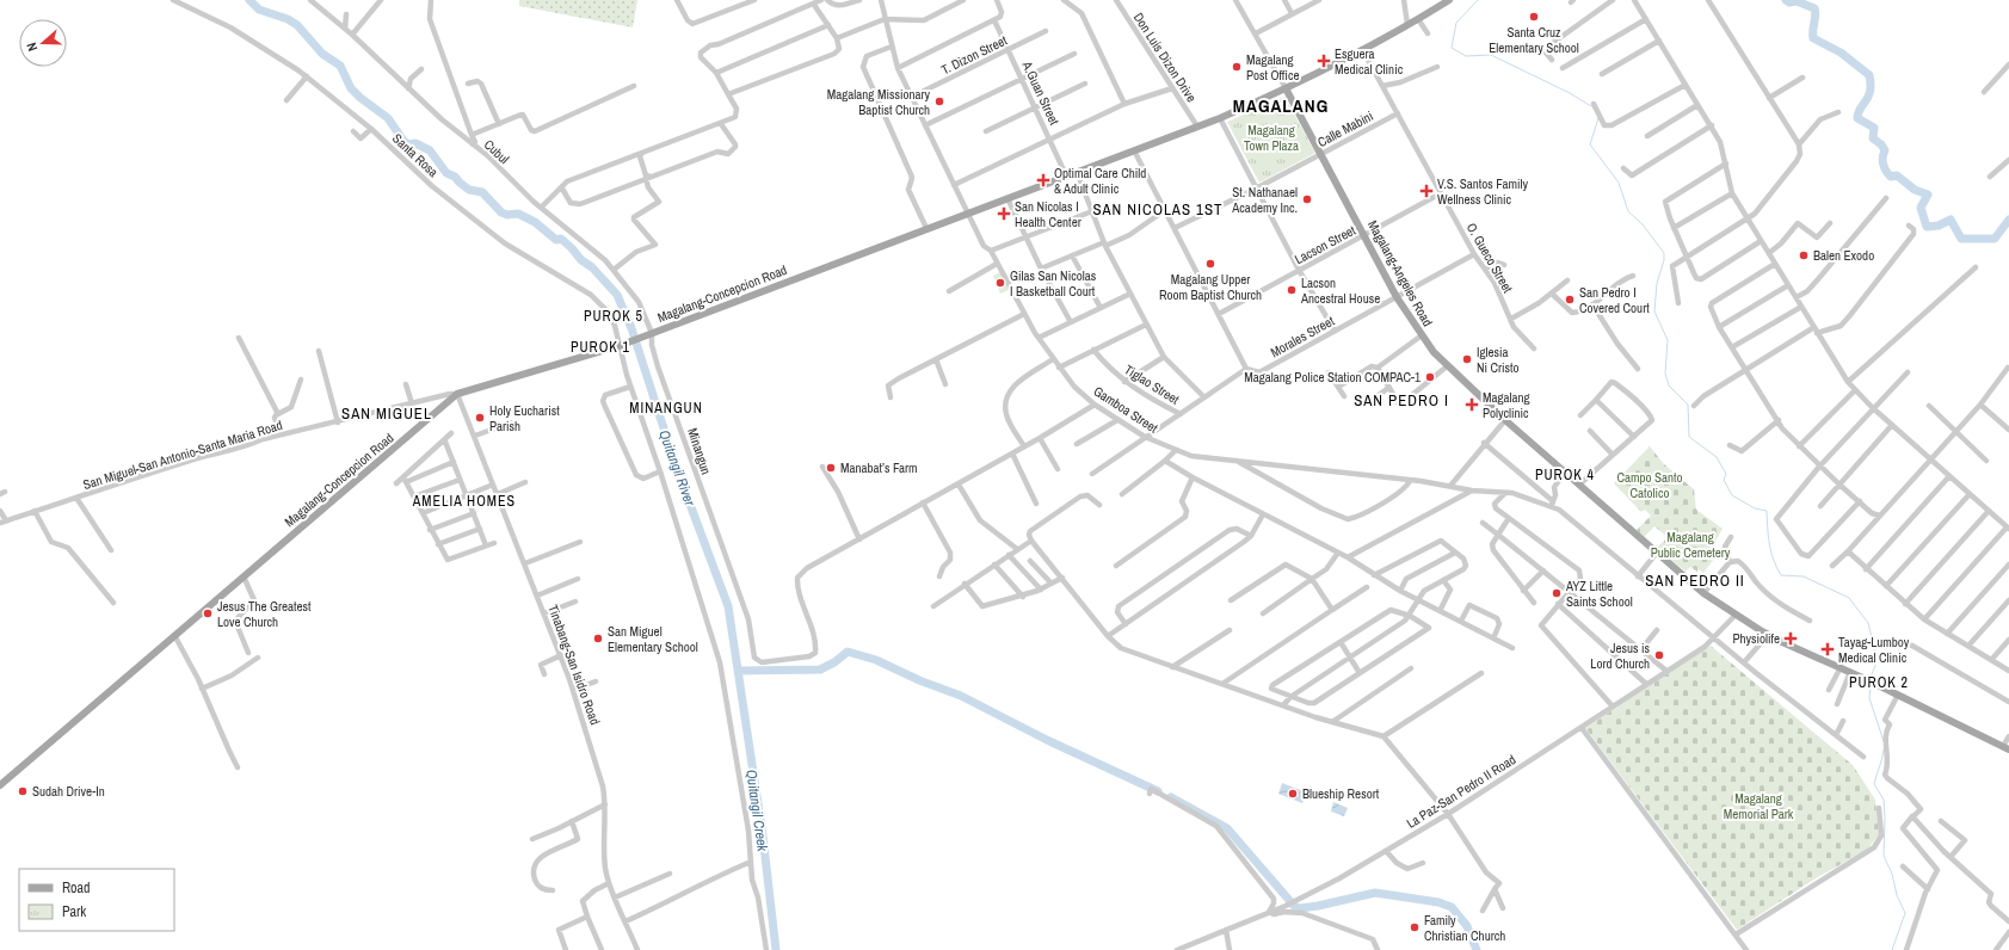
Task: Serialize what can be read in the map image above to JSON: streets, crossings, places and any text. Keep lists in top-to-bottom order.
{
  "streets": {
    "main road": ["Magalang-Angeles Road", "Magalang-Concepcion Road"],
    "street": [
      "T. Dizon Street",
      "Don Luis Dizon Drive",
      "A.Guan Street",
      "Calle Mabini",
      "Cubul",
      "Santa Rosa",
      "Lacson Street",
      "O. Gueco Street",
      "Morales Street",
      "Tiglao Street",
      "Gamboa Street",
      "Minangun",
      "San Miguel-San Antonio-Santa Maria Road",
      "Tinabang-San Isidro Road",
      "La Paz-San Pedro II Road"
    ]
  },
  "crossings": [
    ["T. Dizon Street", "A.Guan Street"],
    ["T. Dizon Street", "Gamboa Street"],
    ["Don Luis Dizon Drive", "Magalang-Concepcion Road"],
    ["A.Guan Street", "Magalang-Concepcion Road"],
    ["Calle Mabini", "O. Gueco Street"],
    ["Calle Mabini", "Magalang-Angeles Road"],
    ["Cubul", "Magalang-Concepcion Road"],
    ["Cubul", "Minangun"],
    ["Santa Rosa", "Magalang-Concepcion Road"],
    ["Lacson Street", "O. Gueco Street"],
    ["Lacson Street", "Magalang-Angeles Road"],
    ["O. Gueco Street", "Magalang-Concepcion Road"],
    ["O. Gueco Street", "Morales Street"],
    ["Magalang-Angeles Road", "Magalang-Concepcion Road"],
    ["Magalang-Angeles Road", "Morales Street"],
    ["Magalang-Angeles Road", "La Paz-San Pedro II Road"],
    ["Magalang-Concepcion Road", "Gamboa Street"],
    ["Magalang-Concepcion Road", "Minangun"],
    ["Magalang-Concepcion Road", "San Miguel-San Antonio-Santa Maria Road"],
    ["Magalang-Concepcion Road", "Tinabang-San Isidro Road"],
    ["Morales Street", "Tiglao Street"],
    ["Morales Street", "Gamboa Street"],
    ["San Miguel-San Antonio-Santa Maria Road", "Tinabang-San Isidro Road"]
  ],
  "districts": [
    "MAGALANG",
    "SAN NICOLAS 1ST",
    "PUROK 5",
    "PUROK 1",
    "SAN PEDRO I",
    "MINANGUN",
    "SAN MIGUEL",
    "PUROK 4",
    "AMELIA HOMES",
    "SAN PEDRO II",
    "PUROK 2"
  ],
  "water": ["Quitangil River", "Quitangil Creek"],
  "parks": [
    "Magalang Town Plaza",
    "Campo Santo Catolico",
    "Magalang Public Cemetery",
    "Magalang Memorial Park"
  ],
  "places": {
    "other": [
      "Santa Cruz Elementary School",
      "Magalang Post Office",
      "Magalang Missionary Baptist Church",
      "St. Nathanael Academy Inc.",
      "Balen Exodo",
      "Magalang Upper Room Baptist Church",
      "Gilas San Nicolas I Basketball Court",
      "Lacson Ancestral House",
      "San Pedro I Covered Court",
      "Iglesia Ni Cristo",
      "Magalang Police Station COMPAC-1",
      "Holy Eucharist Parish",
      "Manabat’s Farm",
      "AYZ Little Saints School",
      "Jesus The Greatest Love Church",
      "San Miguel Elementary School",
      "Jesus is Lord Church",
      "Sudah Drive-In",
      "Blueship Resort",
      "Family Christian Church"
    ],
    "health": [
      "Esguera Medical Clinic",
      "Optimal Care Child & Adult Clinic",
      "V.S. Santos Family Wellness Clinic",
      "San Nicolas I Health Center",
      "Magalang Polyclinic",
      "Physiolife",
      "Tayag-Lumboy Medical Clinic"
    ]
  },
  "legend": ["Road", "Park"],
  "north": "left"
}
